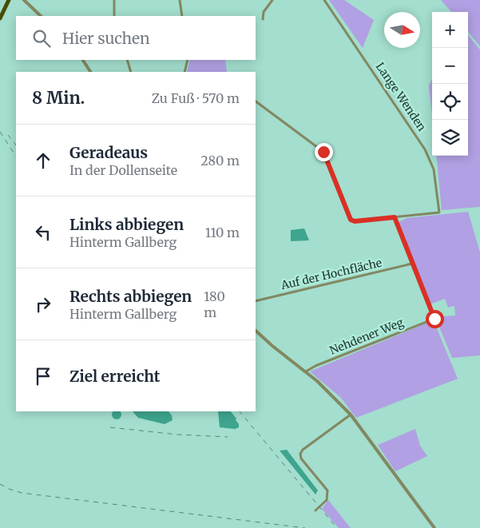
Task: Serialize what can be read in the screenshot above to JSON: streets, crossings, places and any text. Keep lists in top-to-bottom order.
{
  "streets": {
    "street": ["Lange Wenden", "Auf der Hochfläche", "Nehdener Weg"]
  },
  "crossings": [
    ["Auf der Hochfläche", "Nehdener Weg"]
  ],
  "north": "right",
  "page": {
    "map_buttons": ["+", "−"],
    "search": "Hier suchen",
    "heading": ["8 Min.", "Zu Fuß · 570 m"],
    "list": [
      ["Geradeaus", "In der Dollenseite", "280 m"],
      ["Links abbiegen", "Hinterm Gallberg", "110 m"],
      ["Rechts abbiegen", "Hinterm Gallberg", "180 m"],
      "Ziel erreicht"
    ]
  }
}
